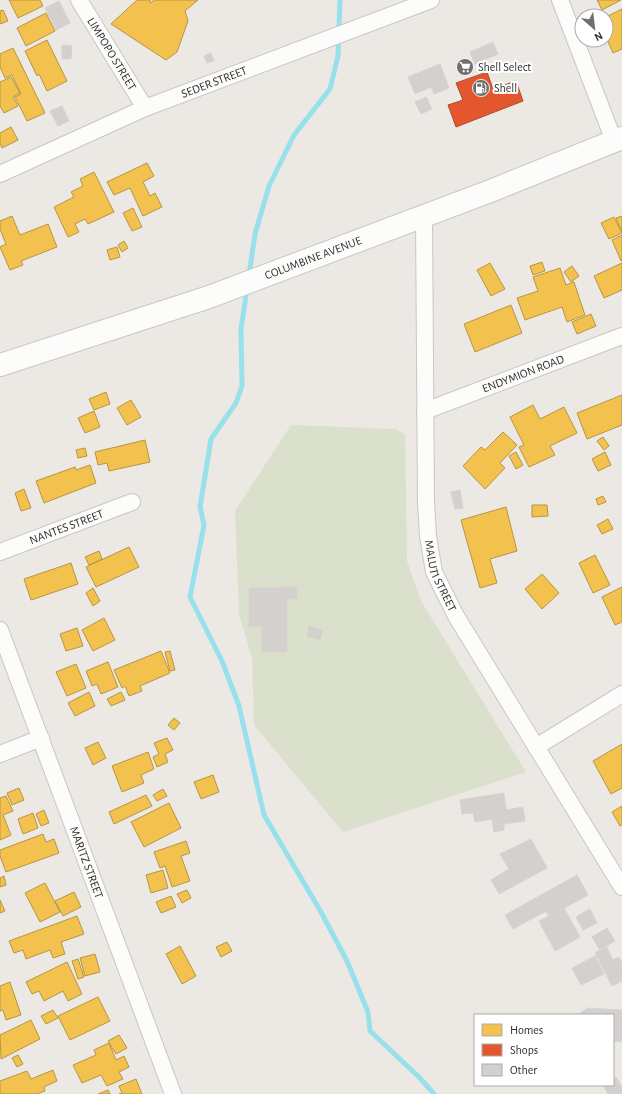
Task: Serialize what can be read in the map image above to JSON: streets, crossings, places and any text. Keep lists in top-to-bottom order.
{
  "streets": {
    "main road": ["COLUMBINE AVENUE"],
    "street": [
      "LIMPOPO STREET",
      "SEDER STREET",
      "ENDYMION ROAD",
      "NANTES STREET",
      "MALUTI STREET",
      "MARITZ STREET"
    ]
  },
  "crossings": [
    ["LIMPOPO STREET", "SEDER STREET"],
    ["COLUMBINE AVENUE", "MALUTI STREET"],
    ["ENDYMION ROAD", "MALUTI STREET"]
  ],
  "places": {
    "supermarket": ["Shell Select"],
    "fuel station": ["Shell"]
  },
  "legend": ["Homes", "Shops", "Other"],
  "north": "bottom right"
}
